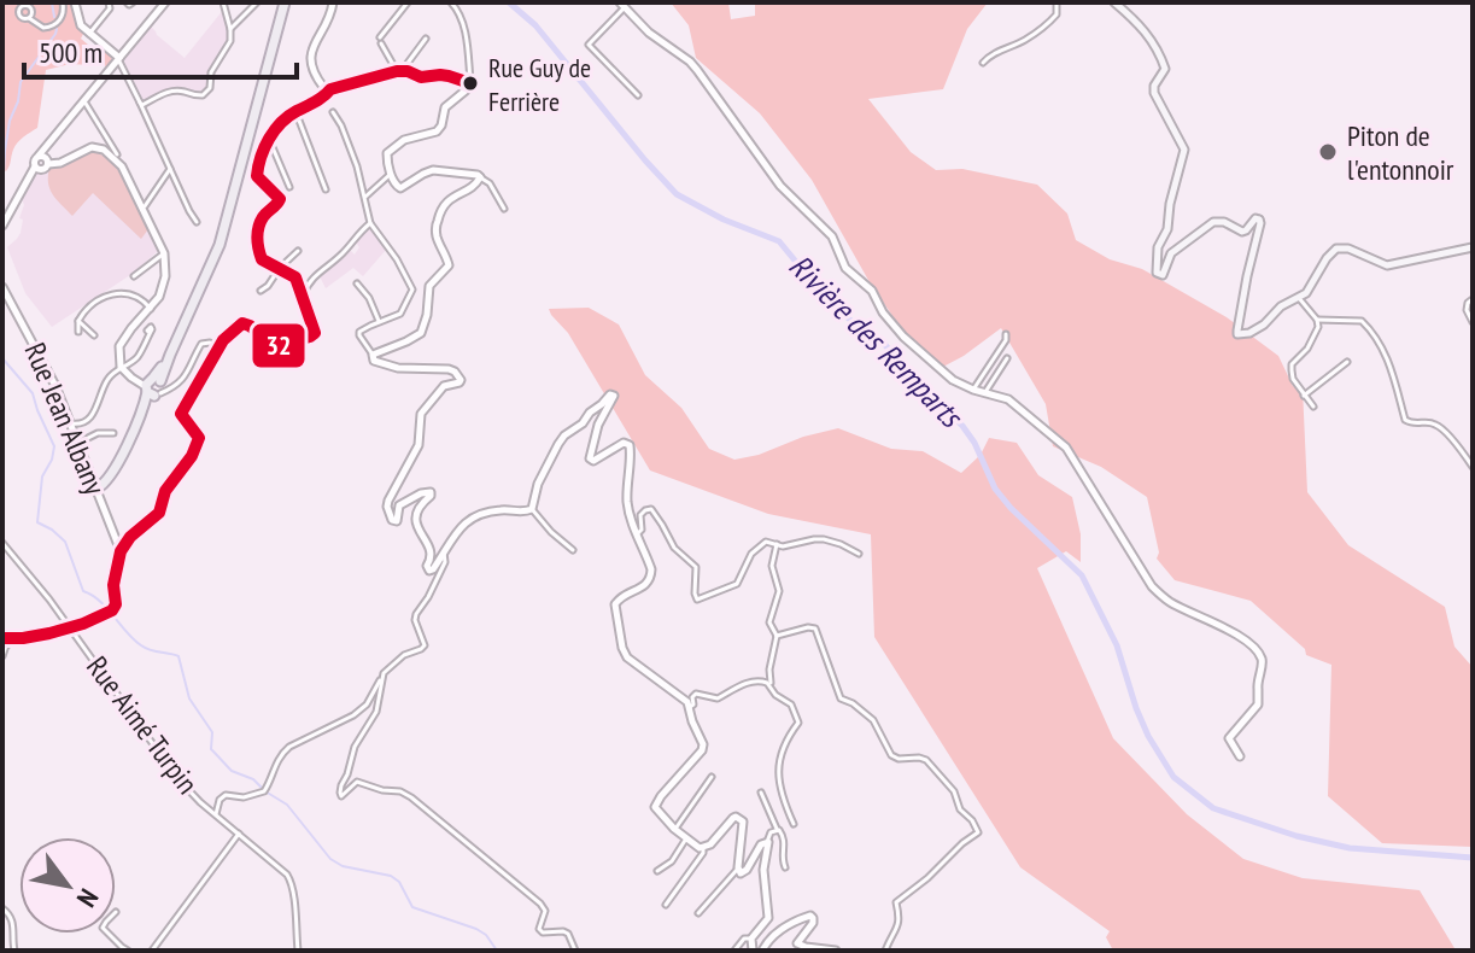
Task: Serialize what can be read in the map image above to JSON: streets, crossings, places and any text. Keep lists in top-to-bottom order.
{
  "streets": {
    "street": ["Rue Jean Albany", "Rue Aimé Turpin"]
  },
  "water": ["Rivière des Remparts"],
  "places": ["Rue Guy de Ferrière", "Piton de l'entonnoir"],
  "lines": ["transit line 32"],
  "scale_bar": "500 m",
  "north": "bottom right"
}
